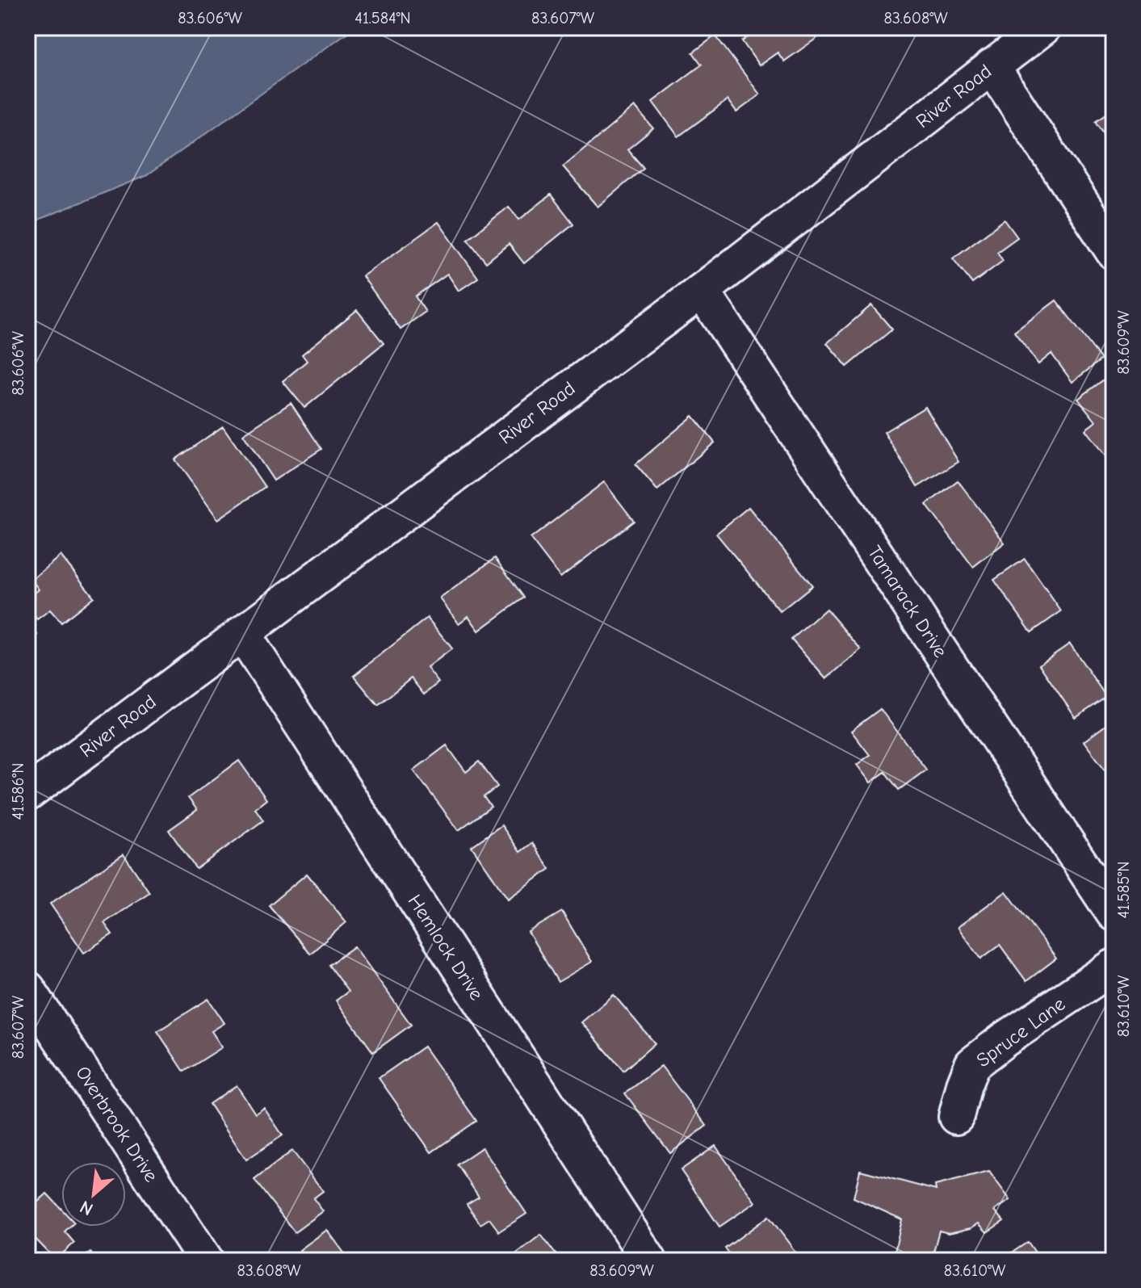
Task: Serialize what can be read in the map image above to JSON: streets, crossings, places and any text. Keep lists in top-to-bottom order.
{
  "streets": {
    "street": [
      "River Road",
      "Tamarack Drive",
      "Hemlock Drive",
      "Spruce Lane",
      "Overbrook Drive"
    ]
  },
  "crossings": [
    ["River Road", "Tamarack Drive"],
    ["River Road", "Hemlock Drive"]
  ],
  "north": "bottom left",
  "coordinates": [
    "83.606°W",
    "41.584°N",
    "83.607°W",
    "83.608°W",
    "83.609°W",
    "41.586°N",
    "41.585°N",
    "83.610°W"
  ]
}
